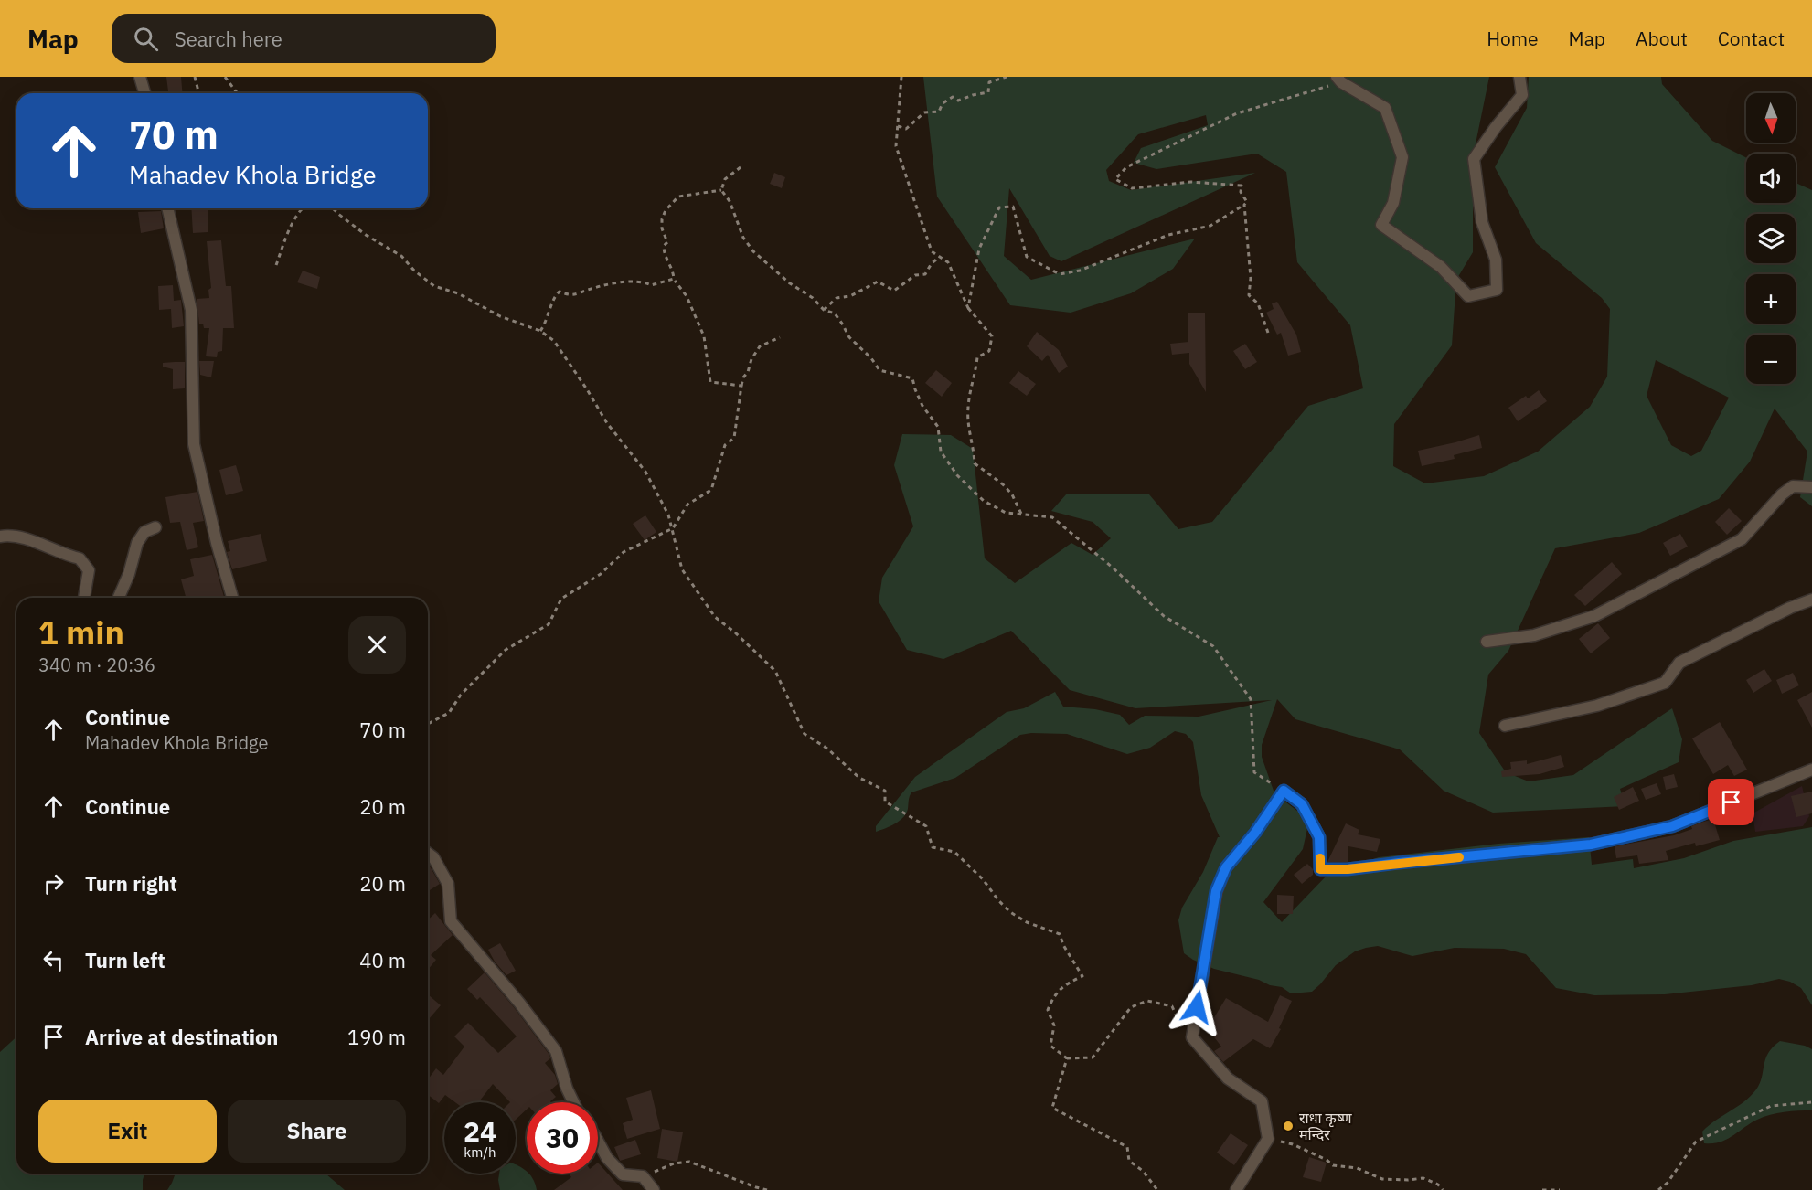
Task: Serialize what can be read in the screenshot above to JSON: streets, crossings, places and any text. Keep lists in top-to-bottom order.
{
  "places": ["राधा कृष्ण मन्दिर"],
  "north": "bottom",
  "page": {
    "header": "Map",
    "search": "Search here",
    "nav": [
      "Home",
      "Map",
      "About",
      "Contact"
    ],
    "map_buttons": ["+", "−"],
    "turn": ["70 m", "Mahadev Khola Bridge"],
    "heading": ["1 min", "340 m · 20:36"],
    "list": [
      {
        "name": "Continue",
        "note": "Mahadev Khola Bridge",
        "value": "70 m"
      },
      {
        "name": "Continue",
        "value": "20 m"
      },
      {
        "name": "Turn right",
        "value": "20 m"
      },
      {
        "name": "Turn left",
        "value": "40 m"
      },
      {
        "name": "Arrive at destination",
        "value": "190 m"
      }
    ],
    "buttons": ["Exit", "Share"],
    "speed": "24 km/h",
    "limit": "30"
  }
}
